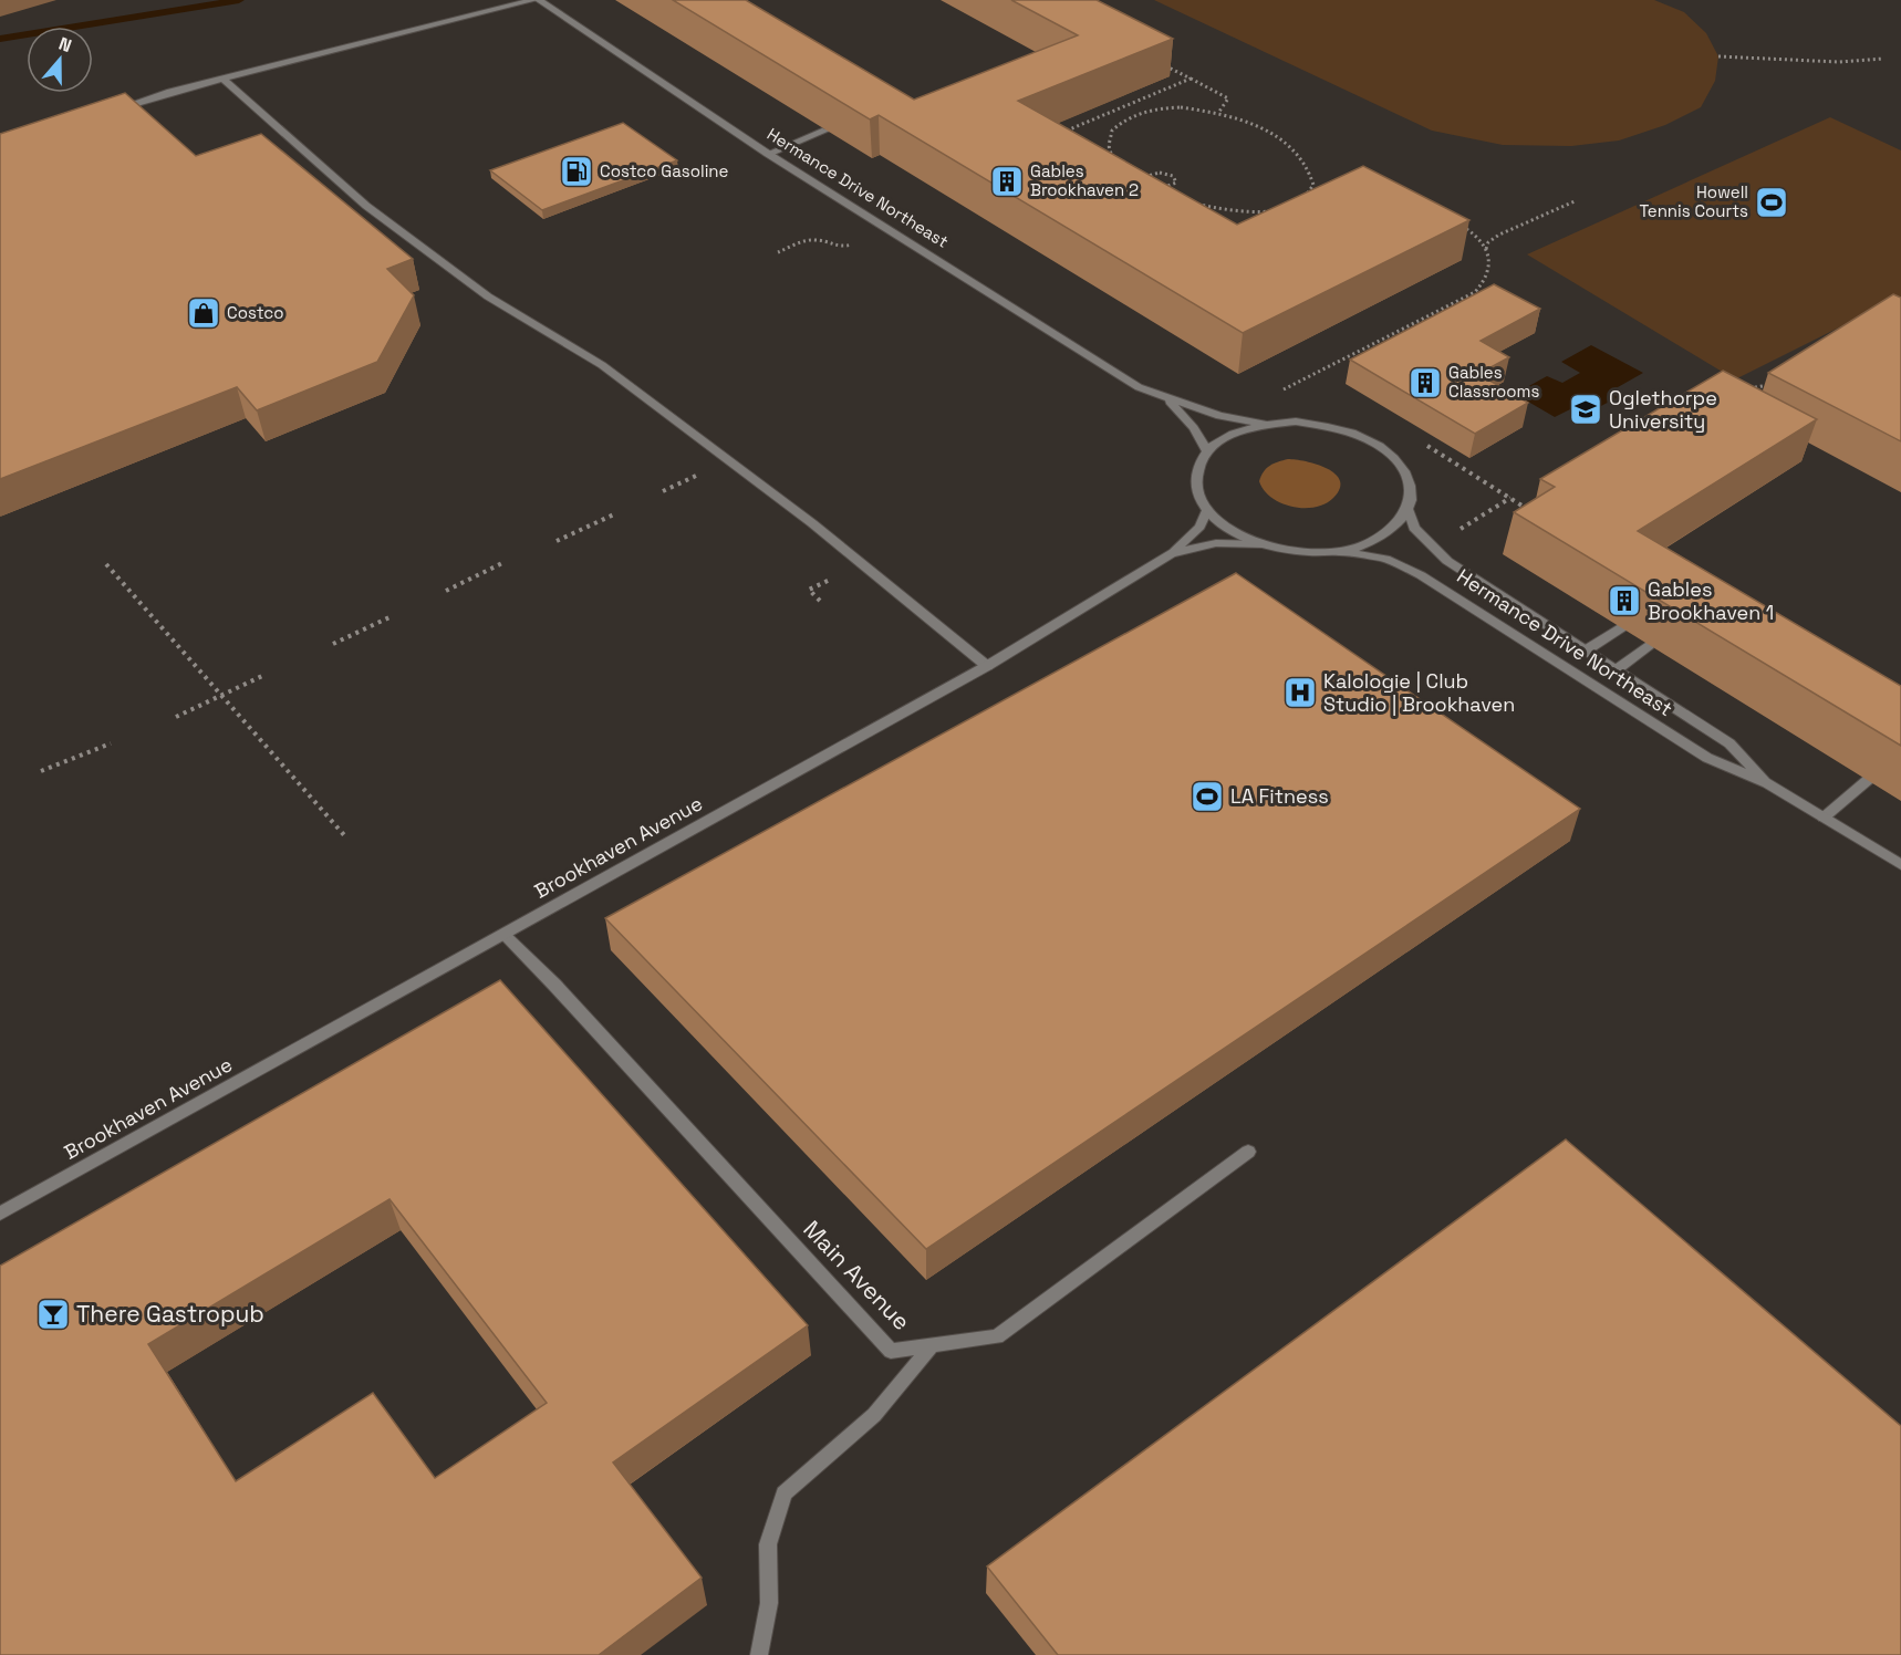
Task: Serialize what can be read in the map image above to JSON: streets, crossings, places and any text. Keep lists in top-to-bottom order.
{
  "streets": {
    "street": ["Hermance Drive Northeast", "Brookhaven Avenue", "Main Avenue"]
  },
  "crossings": [
    ["Hermance Drive Northeast", "Brookhaven Avenue"],
    ["Brookhaven Avenue", "Main Avenue"]
  ],
  "places": {
    "fuel station": ["Costco Gasoline"],
    "building": ["Gables Brookhaven 2", "Gables Classrooms", "Gables Brookhaven 1"],
    "sports": ["Howell Tennis Courts", "LA Fitness"],
    "shop": ["Costco"],
    "school or university": ["Oglethorpe University"],
    "hospital": ["Kalologie | Club Studio | Brookhaven"],
    "bar": ["There Gastropub"]
  },
  "north": "top"
}
